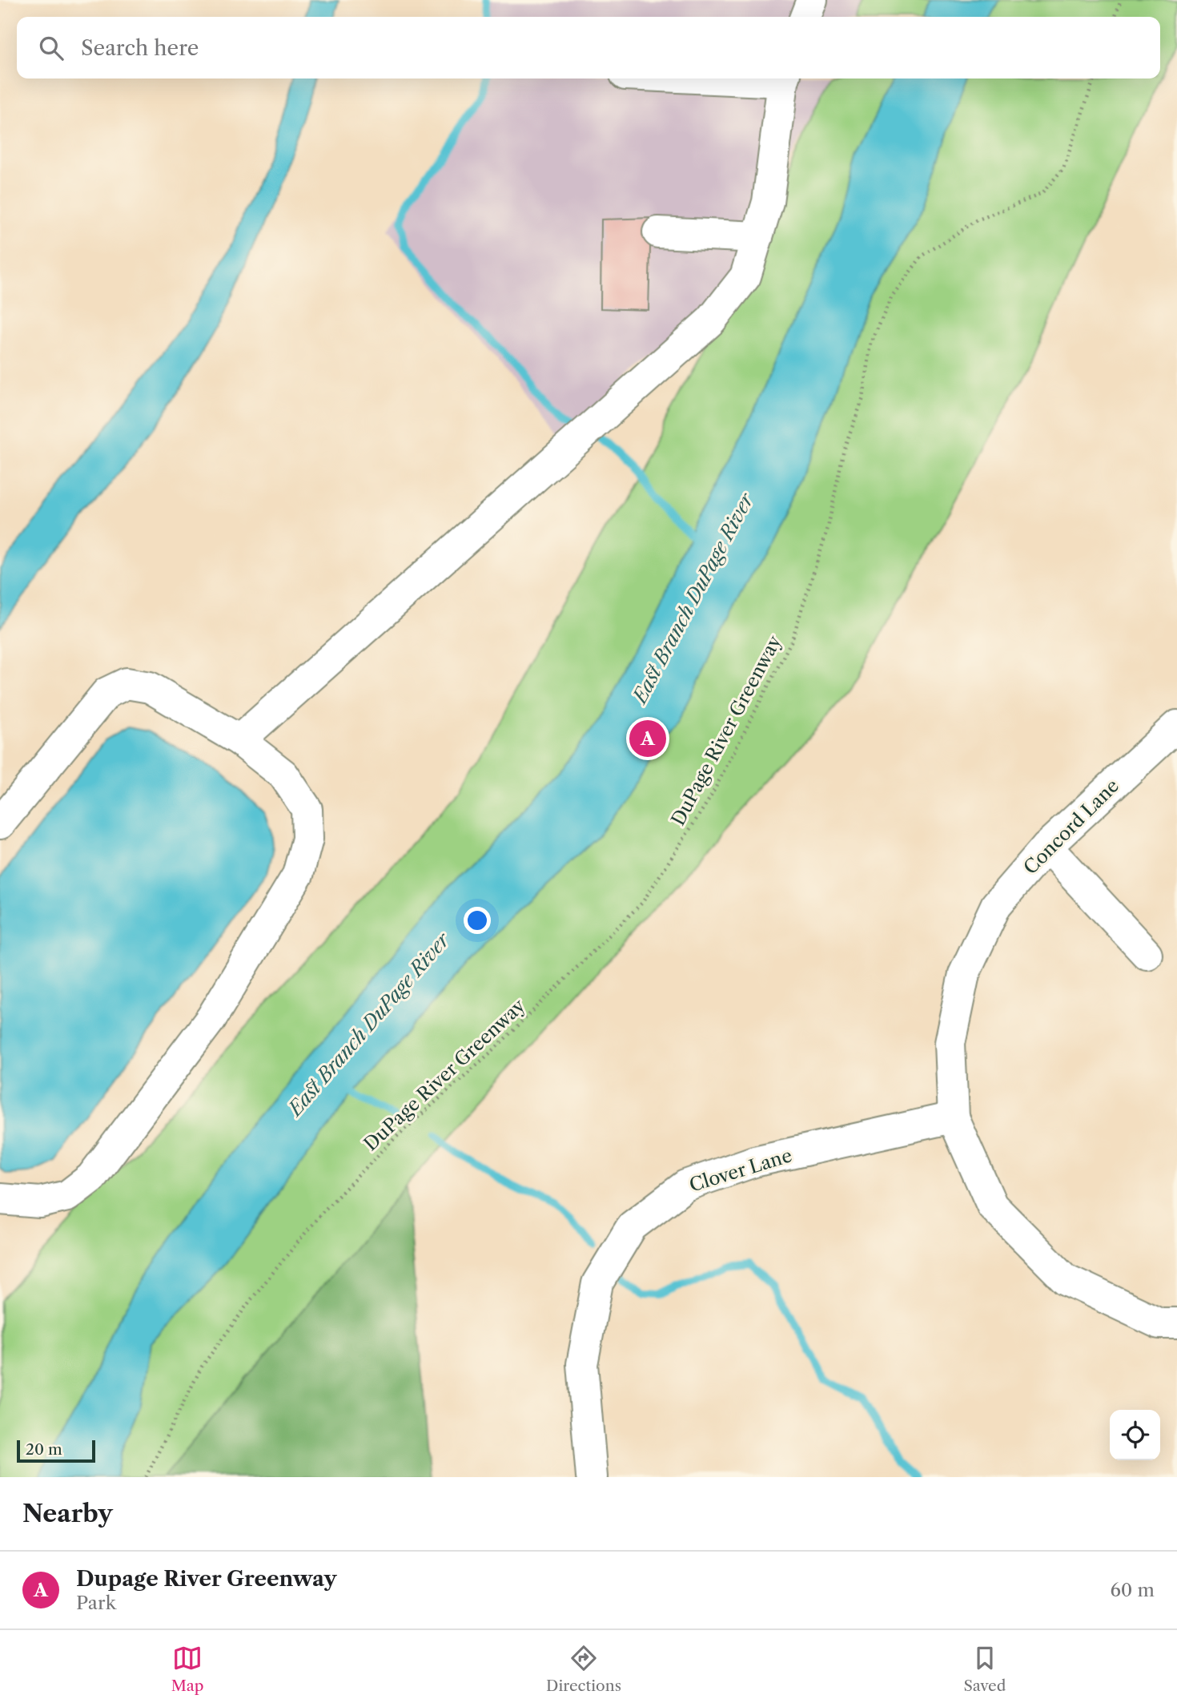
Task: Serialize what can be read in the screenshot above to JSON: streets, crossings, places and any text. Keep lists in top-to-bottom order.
{
  "streets": {
    "street": ["Concord Lane", "Clover Lane"],
    "path": ["DuPage River Greenway"]
  },
  "crossings": [
    ["Concord Lane", "Clover Lane"]
  ],
  "water": ["East Branch DuPage River"],
  "scale_bar": "20 m",
  "page": {
    "search": "Search here",
    "pins": "A",
    "scale": "20 m",
    "heading": "Nearby",
    "list": [
      {
        "mark": "A",
        "name": "Dupage River Greenway",
        "note": "Park",
        "value": "60 m"
      }
    ],
    "nav": ["Map", "Directions", "Saved"]
  }
}
